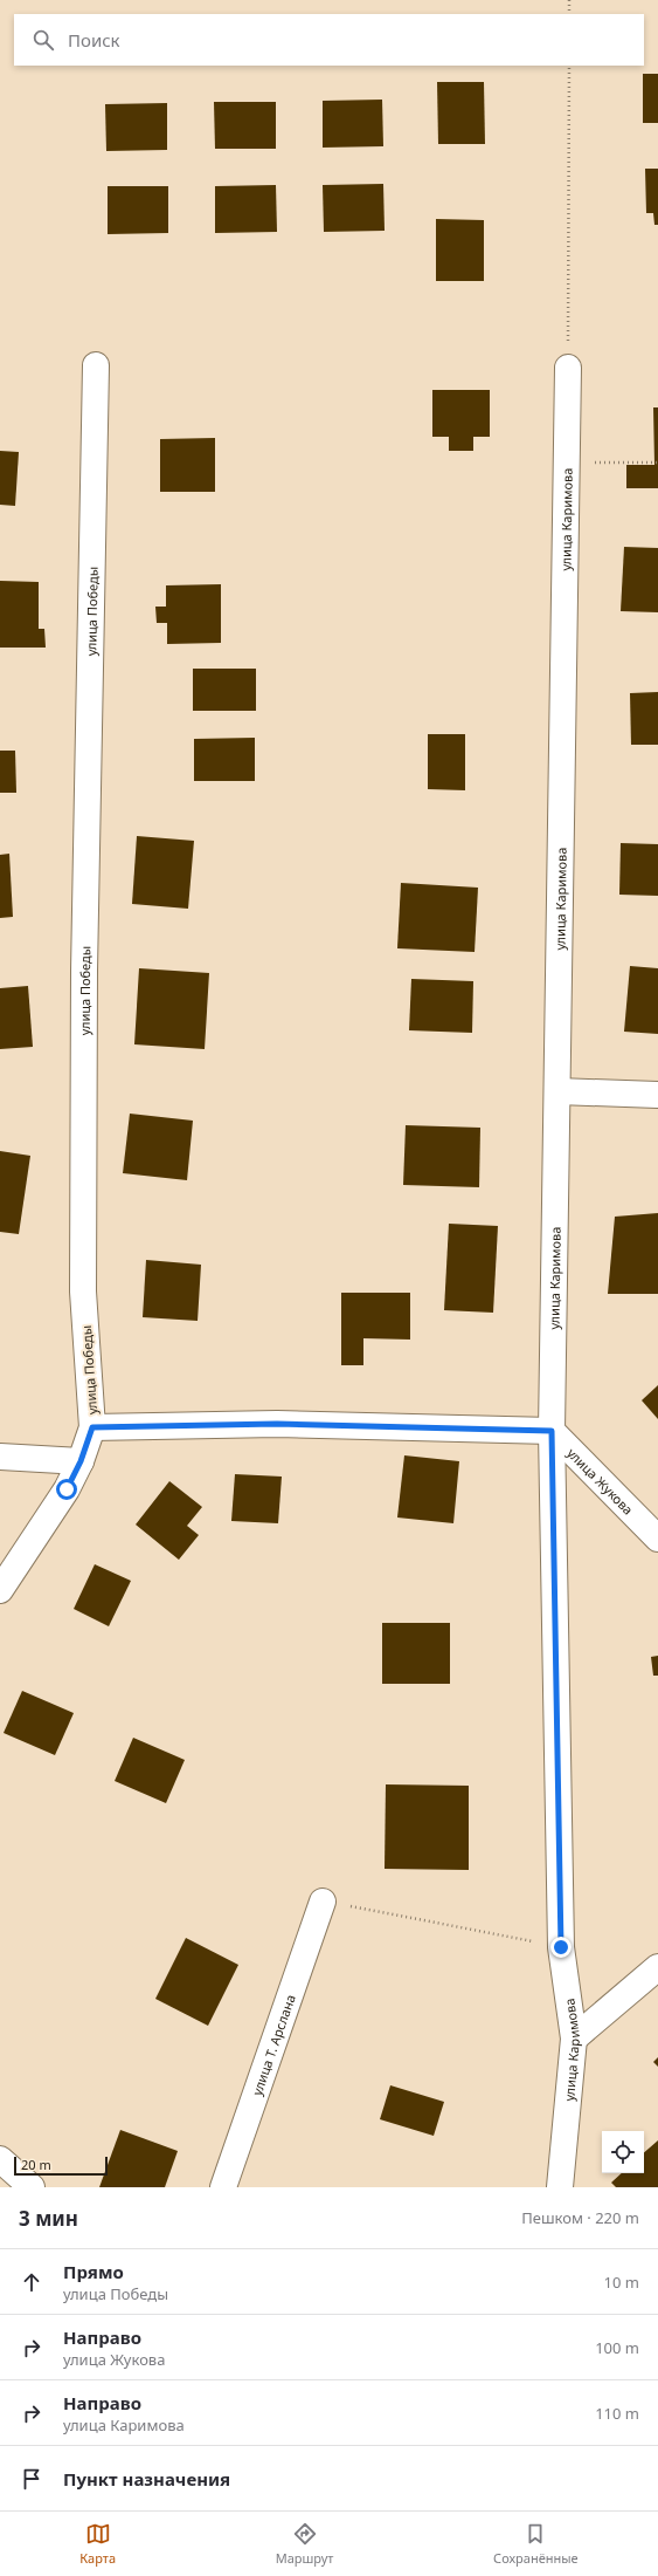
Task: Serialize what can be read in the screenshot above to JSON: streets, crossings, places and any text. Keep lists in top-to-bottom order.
{
  "streets": {
    "street": [
      "улица Каримова",
      "улица Победы",
      "улица Жукова",
      "улица Т. Арслана"
    ]
  },
  "crossings": [
    ["улица Каримова", "улица Жукова"]
  ],
  "scale_bar": "20 m",
  "page": {
    "search": "Поиск",
    "scale": "20 m",
    "heading": ["3 мин", "Пешком · 220 m"],
    "list": [
      ["Прямо", "улица Победы", "10 m"],
      ["Направо", "улица Жукова", "100 m"],
      ["Направо", "улица Каримова", "110 m"],
      "Пункт назначения"
    ],
    "nav": ["Карта", "Маршрут", "Сохранённые"]
  }
}
